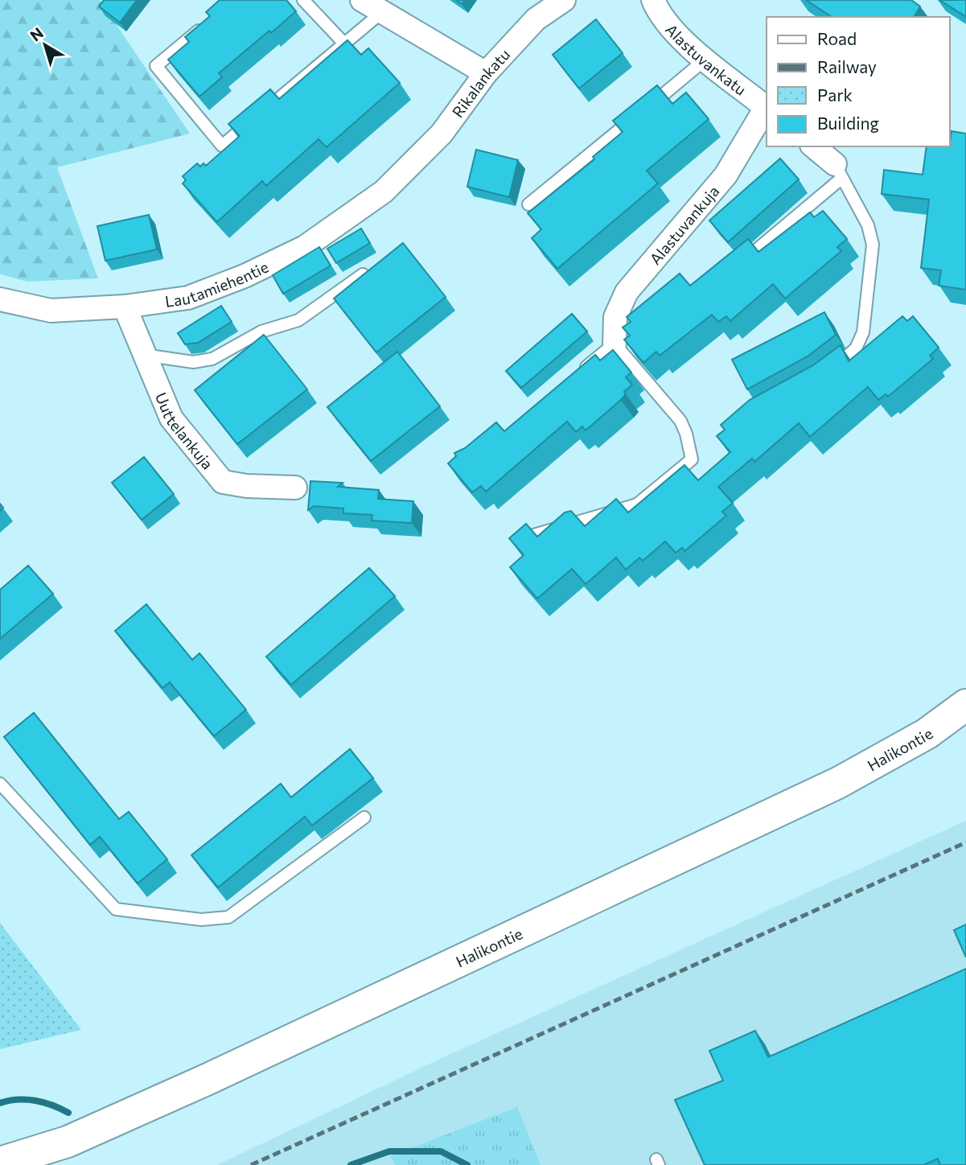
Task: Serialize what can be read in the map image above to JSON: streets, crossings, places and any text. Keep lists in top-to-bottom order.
{
  "streets": {
    "main road": ["Halikontie"],
    "street": [
      "Alastuvankatu",
      "Rikalankatu",
      "Alastuvankuja",
      "Lautamiehentie",
      "Uuttelankuja"
    ]
  },
  "crossings": [
    ["Alastuvankatu", "Alastuvankuja"],
    ["Rikalankatu", "Lautamiehentie"],
    ["Lautamiehentie", "Uuttelankuja"]
  ],
  "legend": [
    "Road",
    "Railway",
    "Park",
    "Building"
  ],
  "north": "top left"
}
